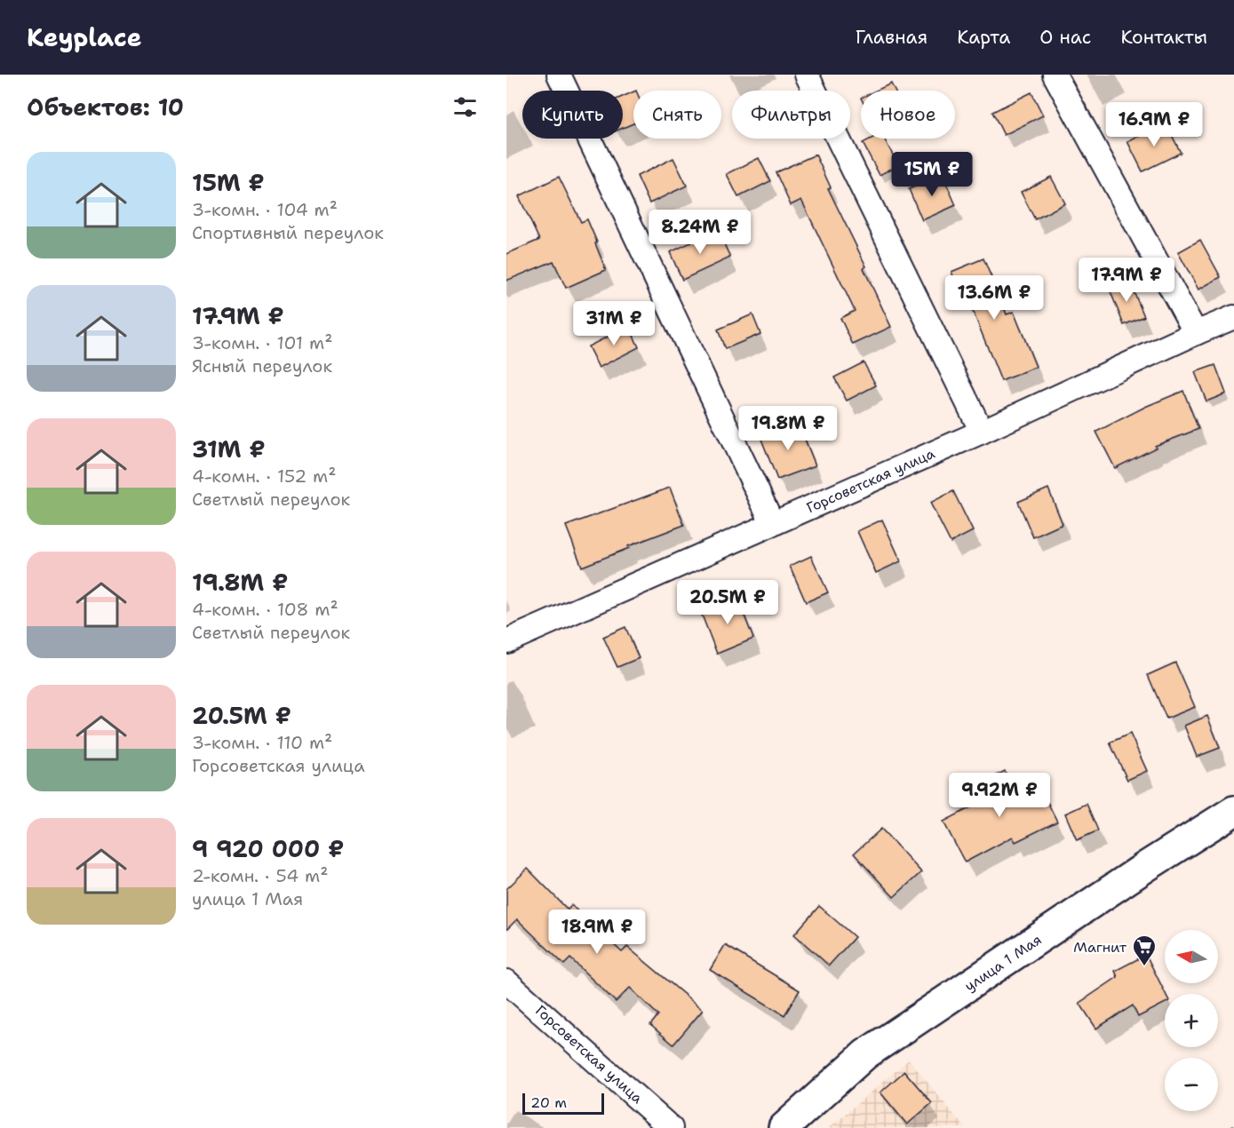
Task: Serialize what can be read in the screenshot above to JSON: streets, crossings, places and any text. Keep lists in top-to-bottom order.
{
  "streets": {
    "main road": ["улица 1 Мая"],
    "street": ["Горсоветская улица"]
  },
  "places": {
    "supermarket": ["Магнит"]
  },
  "scale_bar": "20 m",
  "north": "left",
  "page": {
    "header": "Keyplace",
    "nav": [
      "Главная",
      "Карта",
      "О нас",
      "Контакты"
    ],
    "heading": "Объектов: 10",
    "chip": [
      "Купить",
      "Снять",
      "Фильтры",
      "Новое"
    ],
    "price": [
      "16.9M ₽",
      "15M ₽",
      "8.24M ₽",
      "17.9M ₽",
      "13.6M ₽",
      "31M ₽",
      "19.8M ₽",
      "20.5M ₽",
      "9.92M ₽",
      "18.9M ₽"
    ],
    "list": [
      {
        "name": "15M ₽",
        "note": "3-комн. · 104 m² · Спортивный переулок"
      },
      {
        "name": "17.9M ₽",
        "note": "3-комн. · 101 m² · Ясный переулок"
      },
      {
        "name": "31M ₽",
        "note": "4-комн. · 152 m² · Светлый переулок"
      },
      {
        "name": "19.8M ₽",
        "note": "4-комн. · 108 m² · Светлый переулок"
      },
      {
        "name": "20.5M ₽",
        "note": "3-комн. · 110 m² · Горсоветская улица"
      },
      {
        "name": "9 920 000 ₽",
        "note": "2-комн. · 54 m² · улица 1 Мая"
      }
    ],
    "map_buttons": ["+", "−"],
    "scale": "20 m"
  }
}
